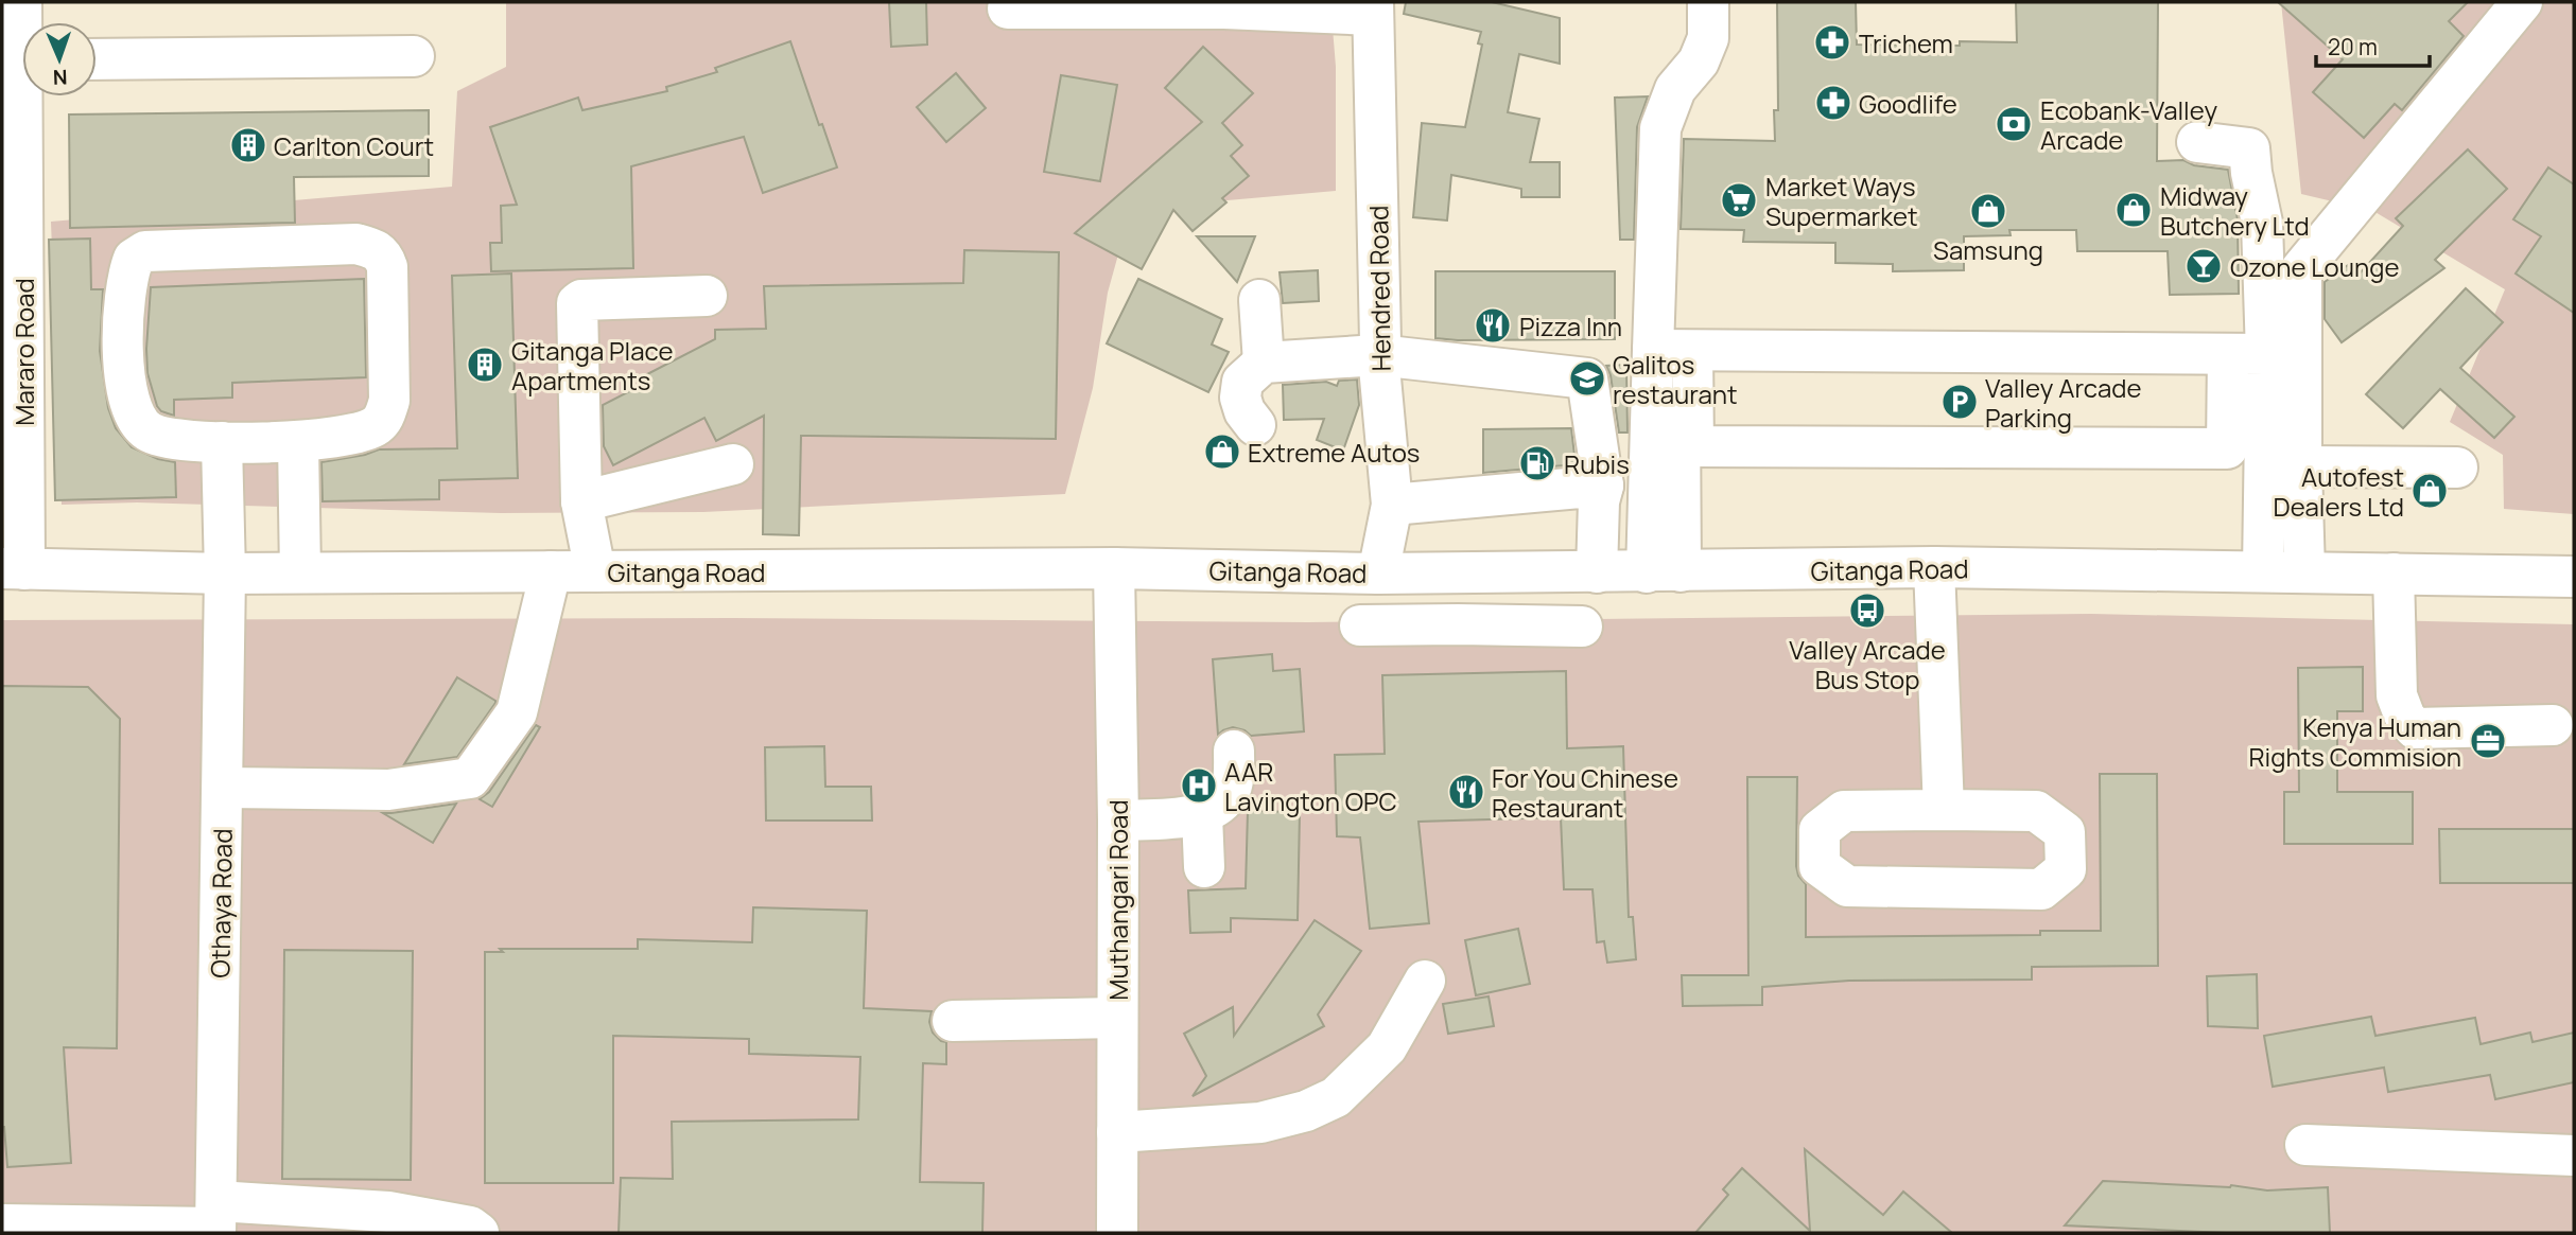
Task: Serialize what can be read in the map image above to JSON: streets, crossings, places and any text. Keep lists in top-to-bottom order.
{
  "streets": {
    "street": [
      "Hendred Road",
      "Mararo Road",
      "Gitanga Road",
      "Muthangari Road",
      "Othaya Road"
    ]
  },
  "crossings": [
    ["Hendred Road", "Gitanga Road"],
    ["Mararo Road", "Gitanga Road"],
    ["Gitanga Road", "Muthangari Road"],
    ["Gitanga Road", "Othaya Road"]
  ],
  "places": {
    "pharmacy": ["Trichem", "Goodlife"],
    "bank": ["Ecobank-Valley Arcade"],
    "building": ["Carlton Court", "Gitanga Place Apartments"],
    "supermarket": ["Market Ways Supermarket"],
    "shop": [
      "Midway Butchery Ltd",
      "Samsung",
      "Extreme Autos",
      "Autofest Dealers Ltd"
    ],
    "bar": ["Ozone Lounge"],
    "restaurant": ["Pizza Inn", "For You Chinese Restaurant"],
    "school or university": ["Galitos restaurant"],
    "parking": ["Valley Arcade Parking"],
    "fuel station": ["Rubis"],
    "bus stop": ["Valley Arcade Bus Stop"],
    "office": ["Kenya Human Rights Commision"],
    "hospital": ["AAR Lavington OPC"]
  },
  "scale_bar": "20 m",
  "north": "bottom"
}
